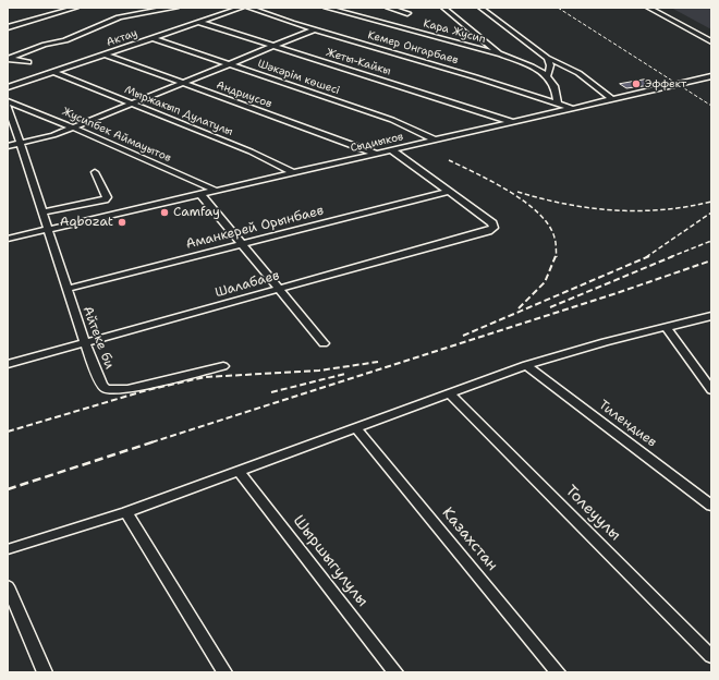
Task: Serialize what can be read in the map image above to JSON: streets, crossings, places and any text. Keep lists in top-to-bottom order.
{
  "streets": {
    "street": [
      "Кара Жусип",
      "Актау",
      "Кемер Онгарбаев",
      "Жеты-Кайкы",
      "Шәкәрім көшесі",
      "Андриусов",
      "Мыржакып Дулатулы",
      "Жусипбек Аймауытов",
      "Сыдиыков",
      "Аманкерей Орынбаев",
      "Шалабаев",
      "Айтеке би",
      "Тилендиев",
      "Толеуулы",
      "Казахстан",
      "Шыршыгулулы"
    ]
  },
  "crossings": [
    ["Актау", "Жеты-Кайкы"],
    ["Актау", "Шәкәрім көшесі"],
    ["Актау", "Андриусов"],
    ["Актау", "Мыржакып Дулатулы"],
    ["Кемер Онгарбаев", "Сыдиыков"],
    ["Жеты-Кайкы", "Сыдиыков"],
    ["Шәкәрім көшесі", "Сыдиыков"],
    ["Андриусов", "Сыдиыков"],
    ["Мыржакып Дулатулы", "Сыдиыков"],
    ["Жусипбек Аймауытов", "Сыдиыков"],
    ["Сыдиыков", "Айтеке би"],
    ["Аманкерей Орынбаев", "Шалабаев"],
    ["Аманкерей Орынбаев", "Айтеке би"],
    ["Шалабаев", "Айтеке би"]
  ],
  "places": ["Эффект", "Camfay", "Aqbozat"]
}
